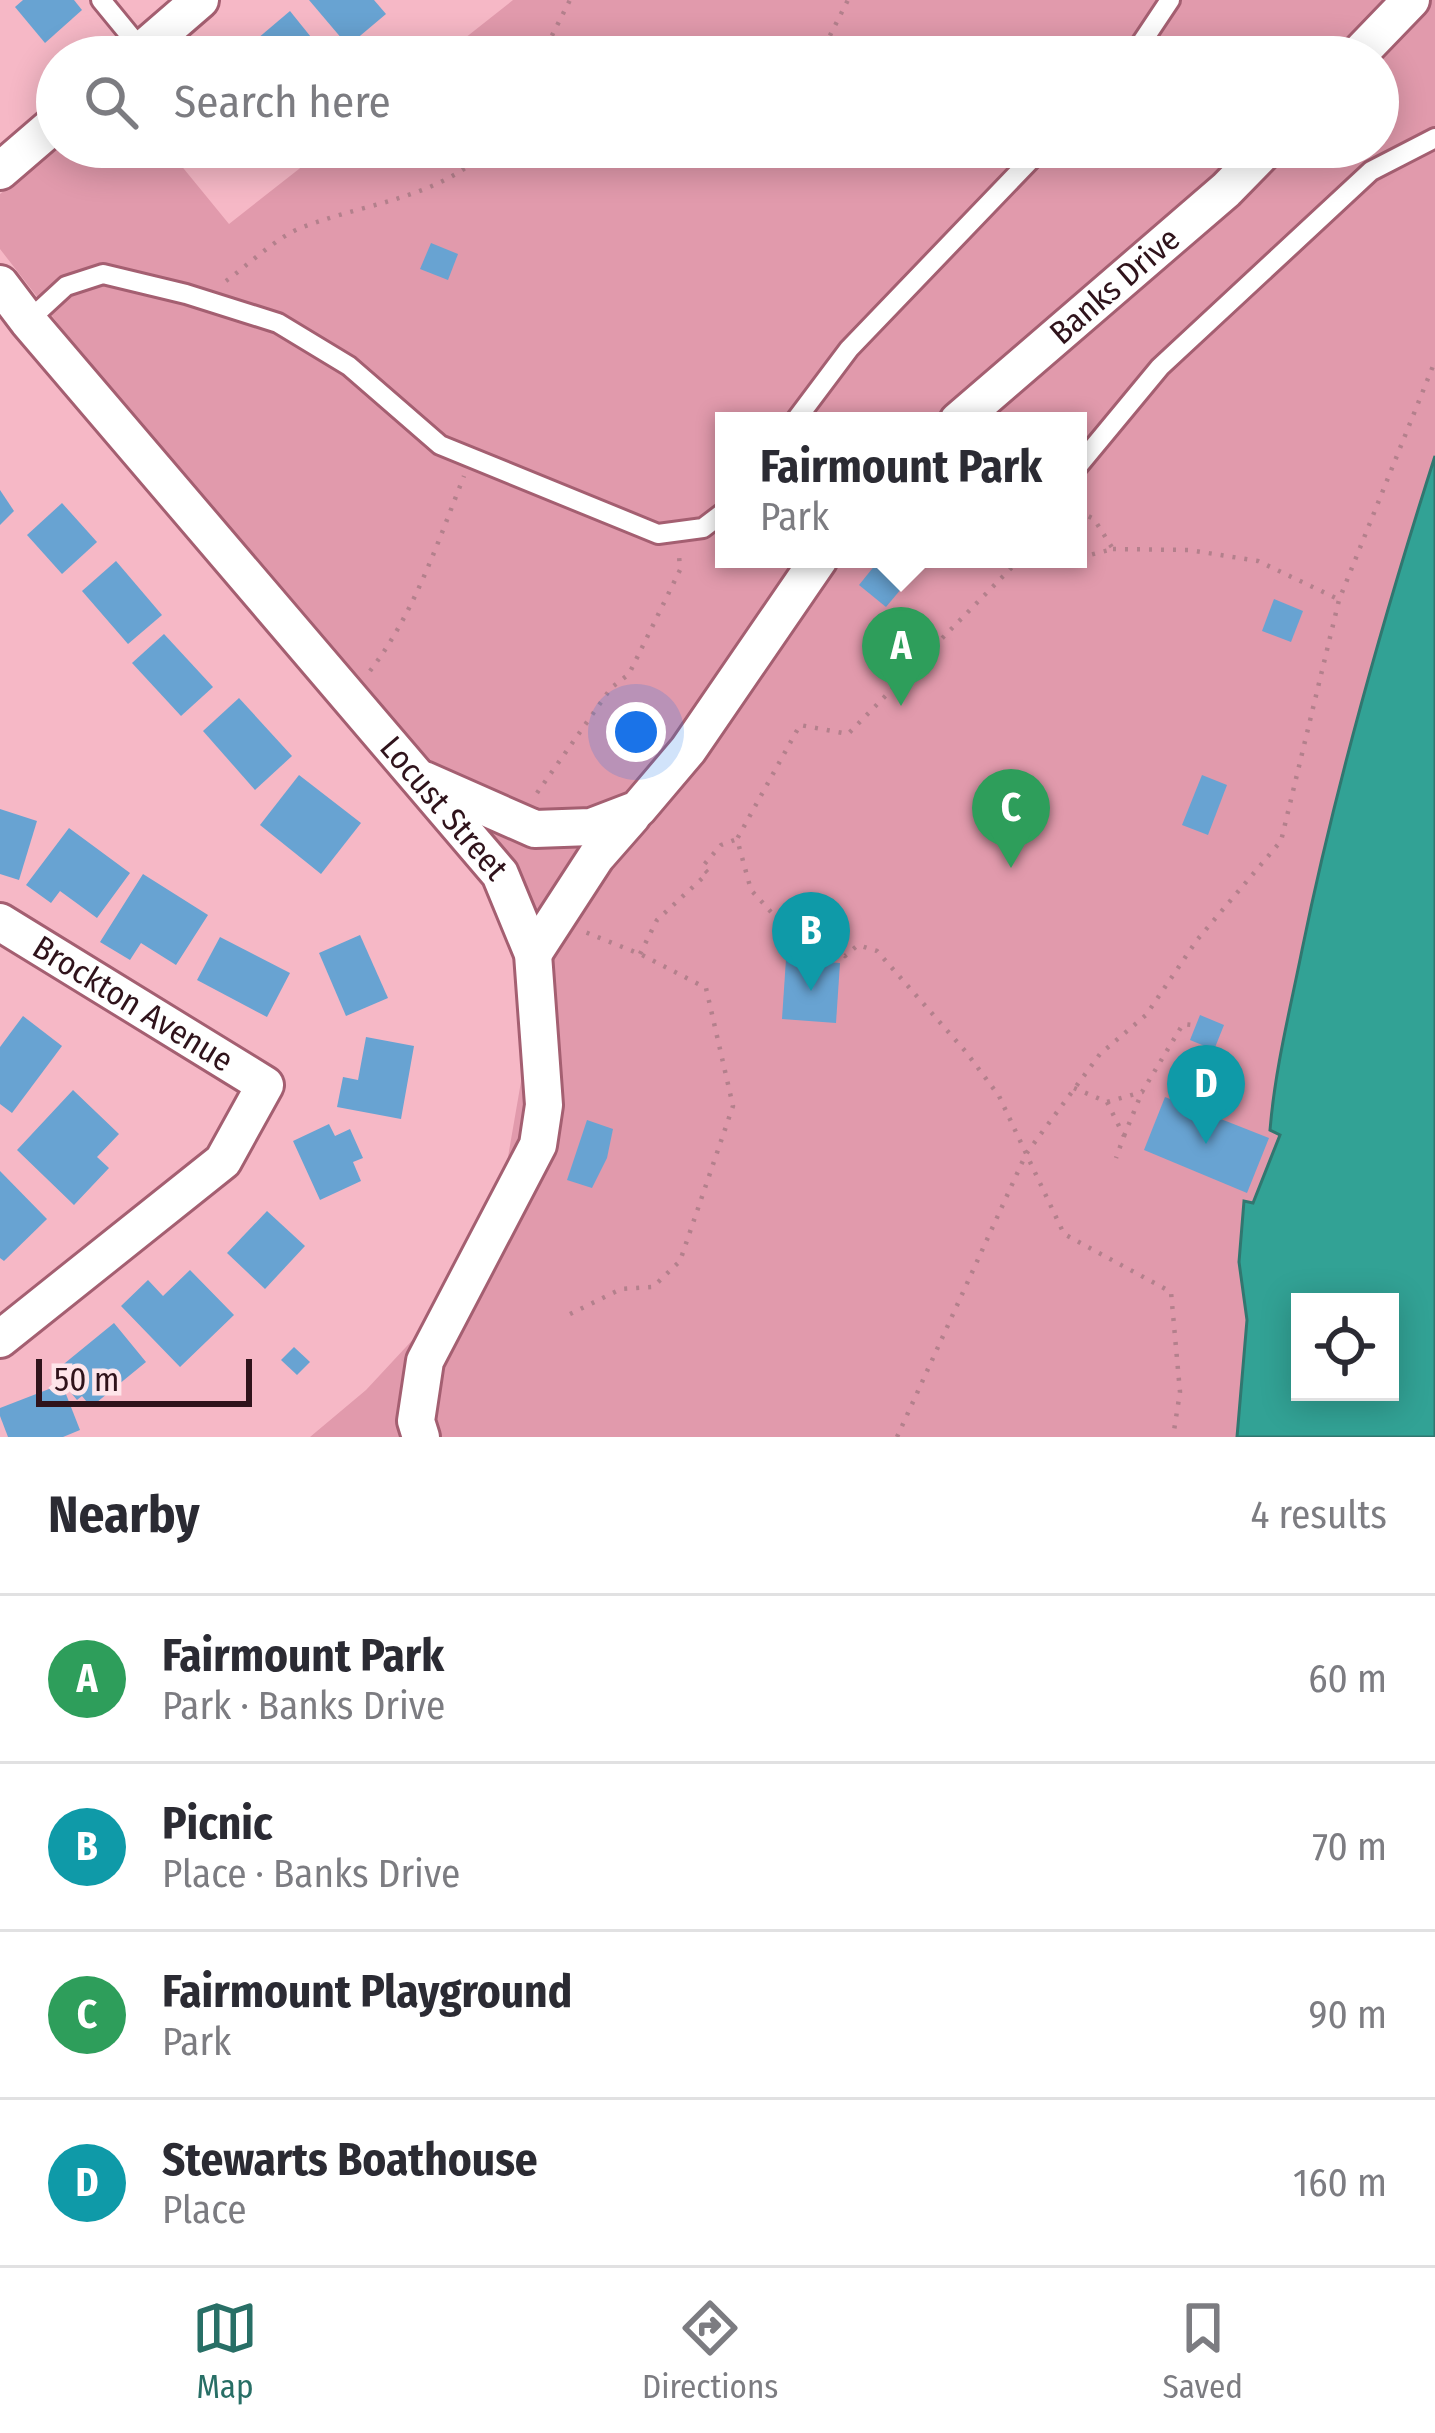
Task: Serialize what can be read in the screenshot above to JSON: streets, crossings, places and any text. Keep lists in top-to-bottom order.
{
  "streets": {
    "street": ["Banks Drive", "Locust Street", "Brockton Avenue"]
  },
  "scale_bar": "50 m",
  "page": {
    "search": "Search here",
    "popup": ["Fairmount Park", "Park"],
    "pins": [
      "A",
      "C",
      "B",
      "D"
    ],
    "scale": "50 m",
    "heading": ["Nearby", "4 results"],
    "list": [
      {
        "mark": "A",
        "name": "Fairmount Park",
        "note": "Park · Banks Drive",
        "value": "60 m"
      },
      {
        "mark": "B",
        "name": "Picnic",
        "note": "Place · Banks Drive",
        "value": "70 m"
      },
      {
        "mark": "C",
        "name": "Fairmount Playground",
        "note": "Park",
        "value": "90 m"
      },
      {
        "mark": "D",
        "name": "Stewarts Boathouse",
        "note": "Place",
        "value": "160 m"
      }
    ],
    "nav": ["Map", "Directions", "Saved"]
  }
}
